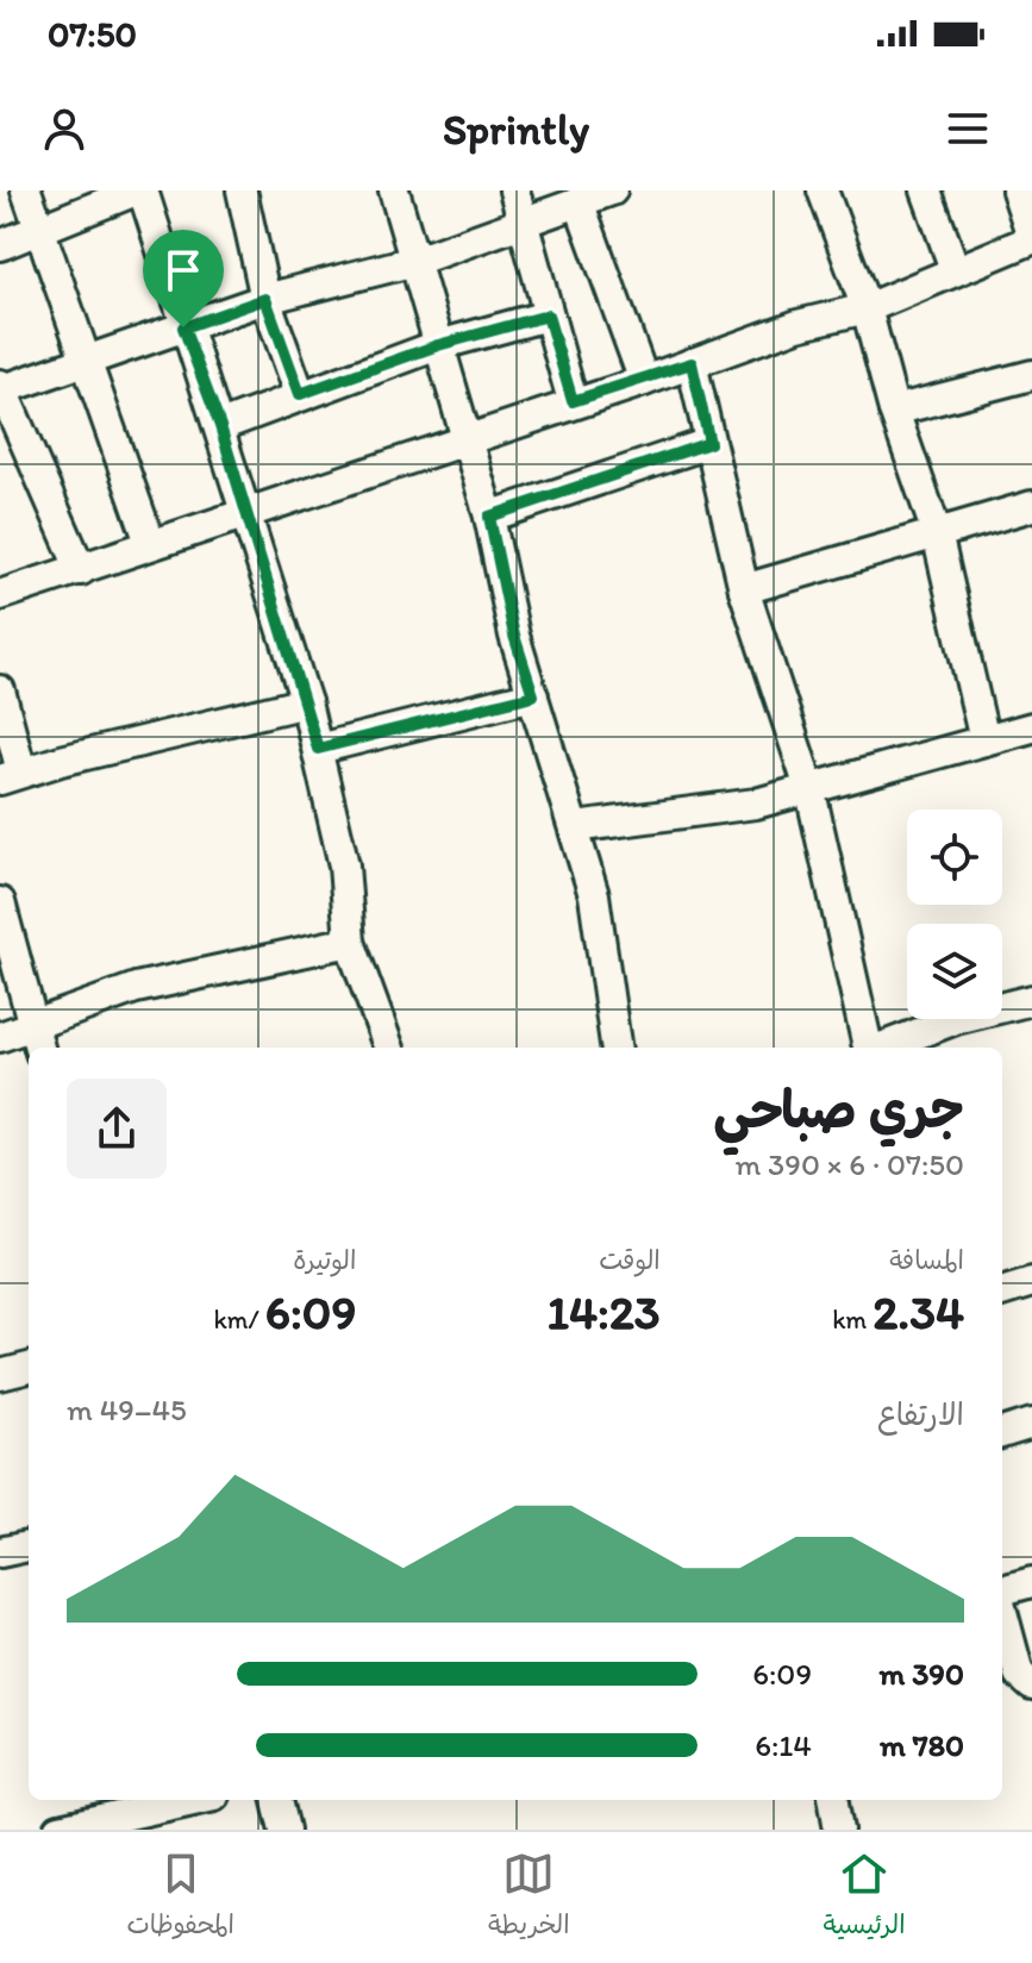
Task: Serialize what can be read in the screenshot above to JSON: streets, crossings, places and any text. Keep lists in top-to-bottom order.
{
  "page": {
    "status": "07:50",
    "header": "Sprintly",
    "heading": ["جري صباحي", "07:50 · 6 × 390 m"],
    "stats": [
      ["المسافة", "2.34 km"],
      ["الوقت", "14:23"],
      ["الوتيرة", "6:09 /km"]
    ],
    "chart": ["الارتفاع", "45–49 m"],
    "list": [
      {
        "name": "390 m",
        "note": "6:09"
      },
      {
        "name": "780 m",
        "note": "6:14"
      }
    ],
    "tabs": ["الرئيسية", "الخريطة", "المحفوظات"]
  }
}
